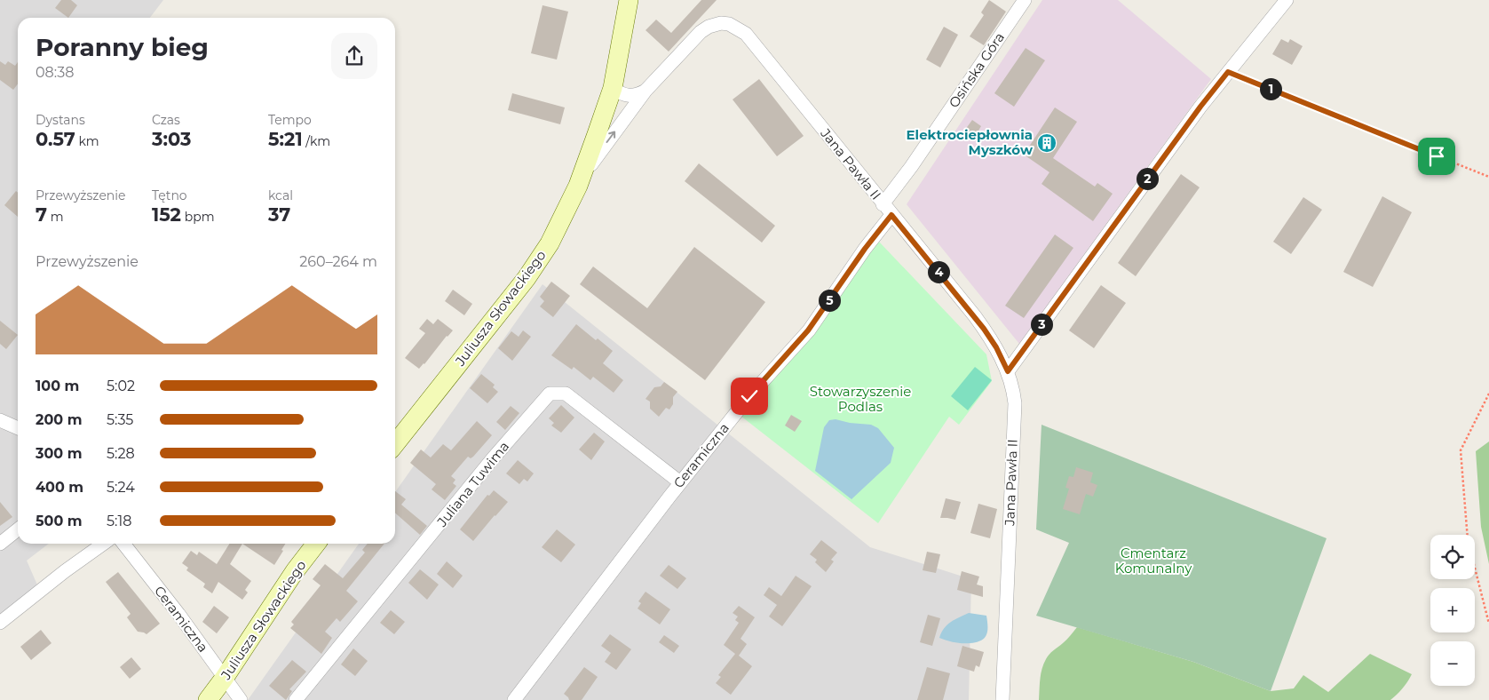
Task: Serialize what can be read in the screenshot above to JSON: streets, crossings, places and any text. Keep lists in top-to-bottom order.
{
  "streets": {
    "street": [
      "Osińska Góra",
      "Jana Pawła II",
      "Juliusza Słowackiego",
      "Ceramiczna",
      "Juliana Tuwima"
    ]
  },
  "crossings": [
    ["Osińska Góra", "Jana Pawła II"],
    ["Osińska Góra", "Ceramiczna"],
    ["Jana Pawła II", "Juliusza Słowackiego"],
    ["Jana Pawła II", "Ceramiczna"],
    ["Juliusza Słowackiego", "Ceramiczna"],
    ["Ceramiczna", "Juliana Tuwima"]
  ],
  "parks": ["Stowarzyszenie Podlas", "Cmentarz Komunalny"],
  "places": {
    "building": ["Elektrociepłownia Myszków"]
  },
  "page": {
    "heading": ["Poranny bieg", "08:38"],
    "pins": [
      "1",
      "2",
      "4",
      "5",
      "3"
    ],
    "stats": [
      ["Dystans", "0.57 km"],
      ["Czas", "3:03"],
      ["Tempo", "5:21 /km"],
      ["Przewyższenie", "7 m"],
      ["Tętno", "152 bpm"],
      ["kcal", "37"]
    ],
    "chart": ["Przewyższenie", "260–264 m"],
    "list": [
      {
        "name": "100 m",
        "note": "5:02"
      },
      {
        "name": "200 m",
        "note": "5:35"
      },
      {
        "name": "300 m",
        "note": "5:28"
      },
      {
        "name": "400 m",
        "note": "5:24"
      },
      {
        "name": "500 m",
        "note": "5:18"
      }
    ],
    "map_buttons": ["+", "−"]
  }
}
